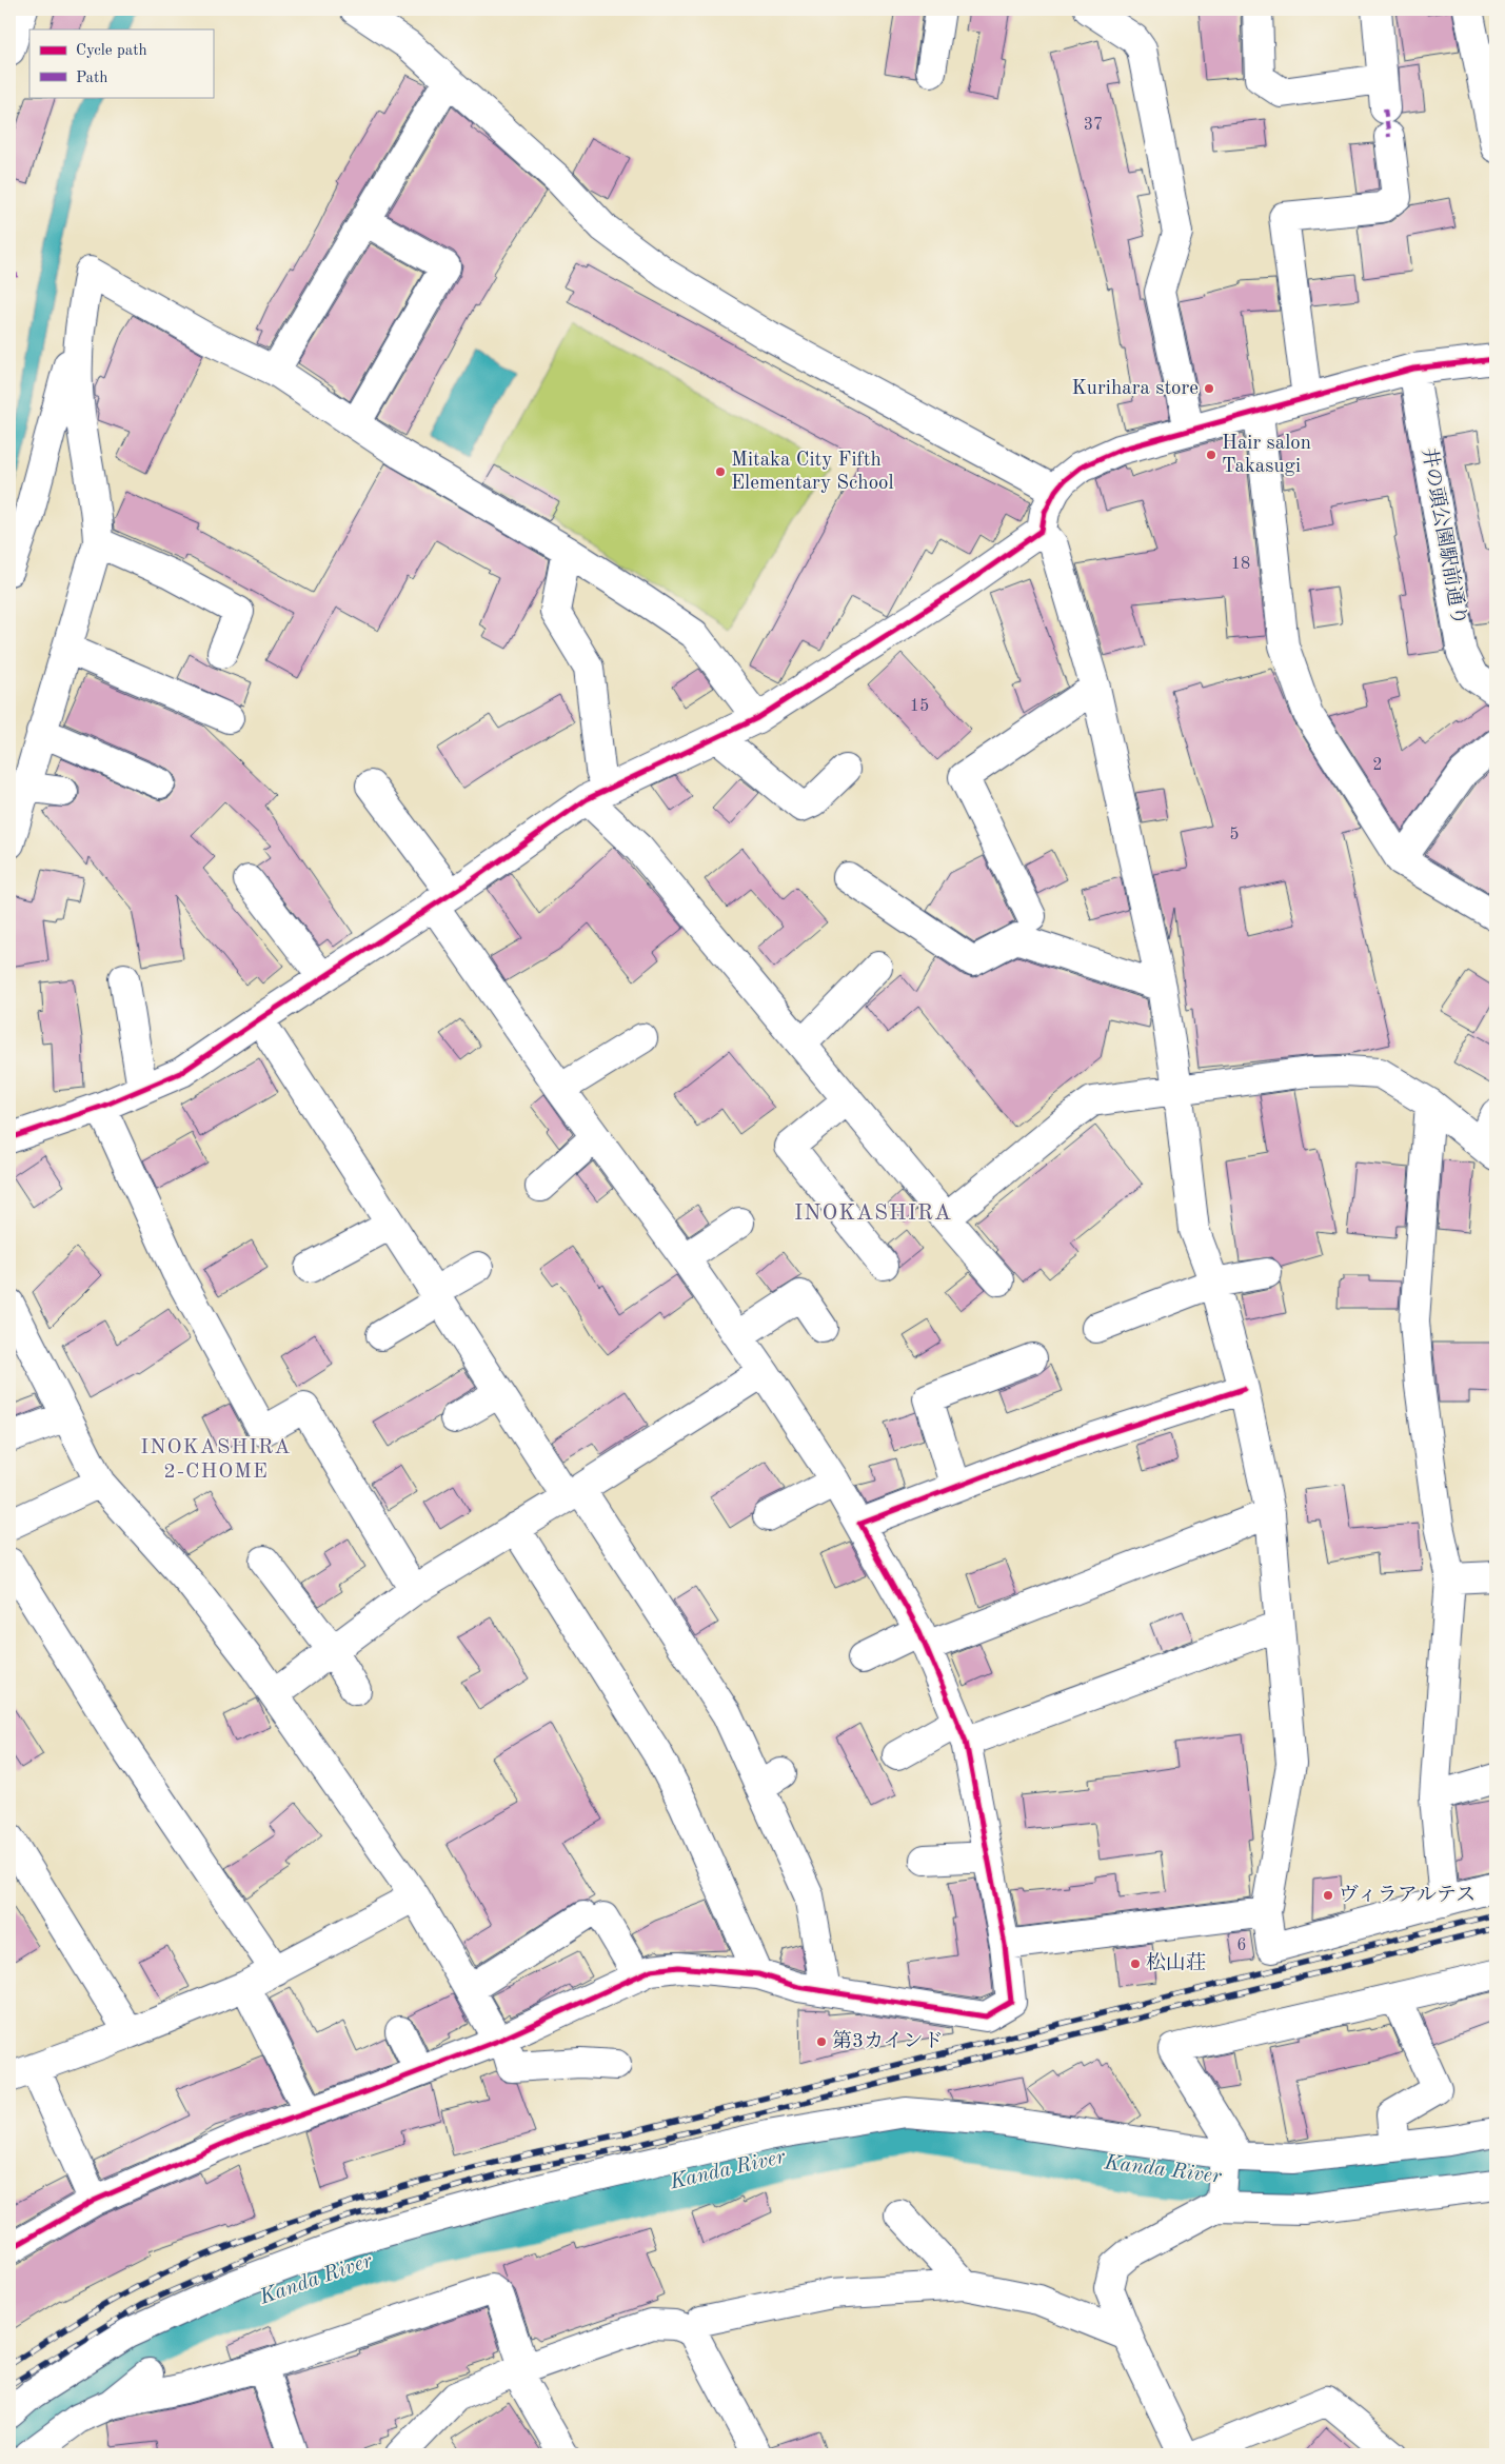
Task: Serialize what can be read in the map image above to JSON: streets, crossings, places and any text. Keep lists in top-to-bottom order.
{
  "streets": {
    "street": ["井の頭公園駅前通り"]
  },
  "districts": ["INOKASHIRA", "INOKASHIRA 2-CHOME"],
  "water": ["Kanda River"],
  "places": [
    "Kurihara store",
    "Hair salon Takasugi",
    "Mitaka City Fifth Elementary School",
    "ヴィラアルテス",
    "松山荘",
    "第3カインド"
  ],
  "house_numbers": [
    "37",
    "18",
    "15",
    "2",
    "5",
    "6"
  ],
  "legend": ["Cycle path", "Path"]
}
